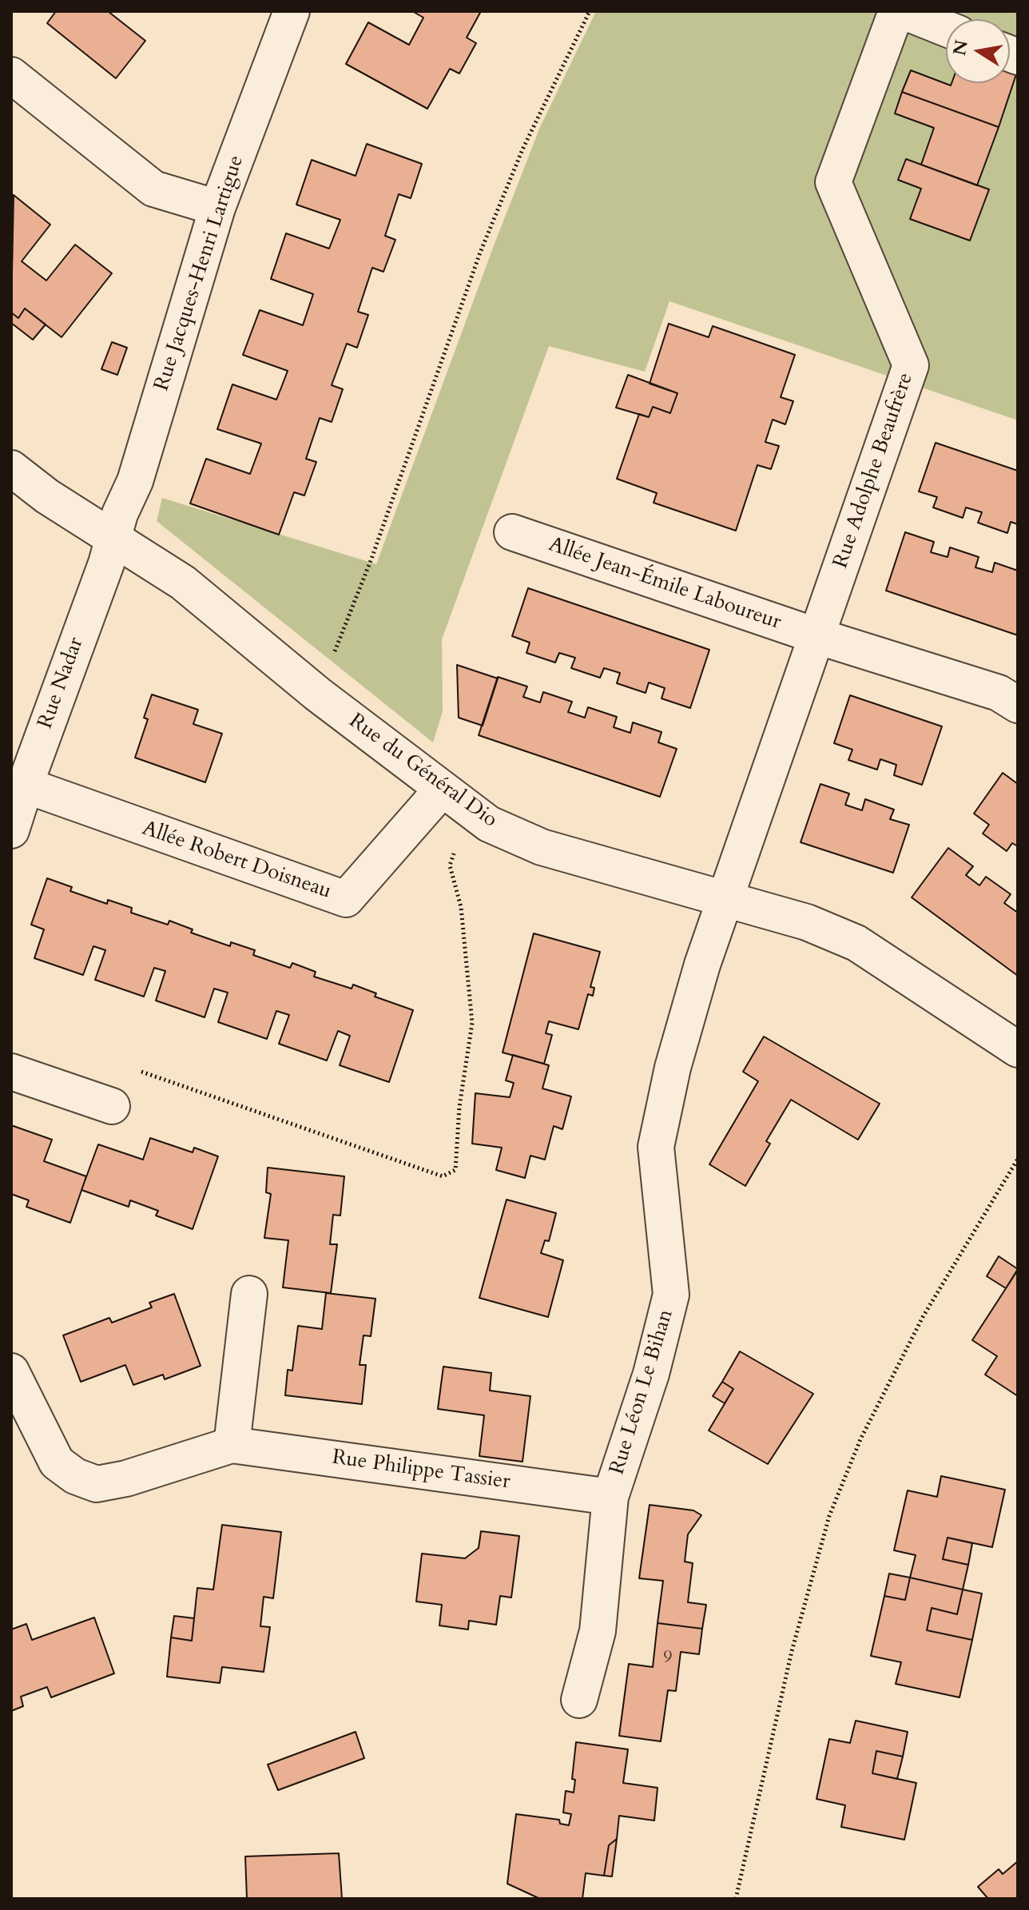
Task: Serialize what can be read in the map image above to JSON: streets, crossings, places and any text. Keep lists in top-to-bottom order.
{
  "streets": {
    "street": [
      "Rue Jacques-Henri Lartigue",
      "Rue Adolphe Beaufrère",
      "Allée Jean-Émile Laboureur",
      "Rue Nadar",
      "Rue du Général Dio",
      "Allée Robert Doisneau",
      "Rue Léon Le Bihan",
      "Rue Philippe Tassier"
    ]
  },
  "crossings": [
    ["Rue Jacques-Henri Lartigue", "Rue Nadar"],
    ["Rue Jacques-Henri Lartigue", "Rue du Général Dio"],
    ["Rue Adolphe Beaufrère", "Allée Jean-Émile Laboureur"],
    ["Rue Adolphe Beaufrère", "Rue du Général Dio"],
    ["Rue Adolphe Beaufrère", "Rue Léon Le Bihan"],
    ["Rue Nadar", "Rue du Général Dio"],
    ["Rue Nadar", "Allée Robert Doisneau"],
    ["Rue du Général Dio", "Allée Robert Doisneau"],
    ["Rue du Général Dio", "Rue Léon Le Bihan"],
    ["Rue Léon Le Bihan", "Rue Philippe Tassier"]
  ],
  "house_numbers": ["9"],
  "north": "left"
}
